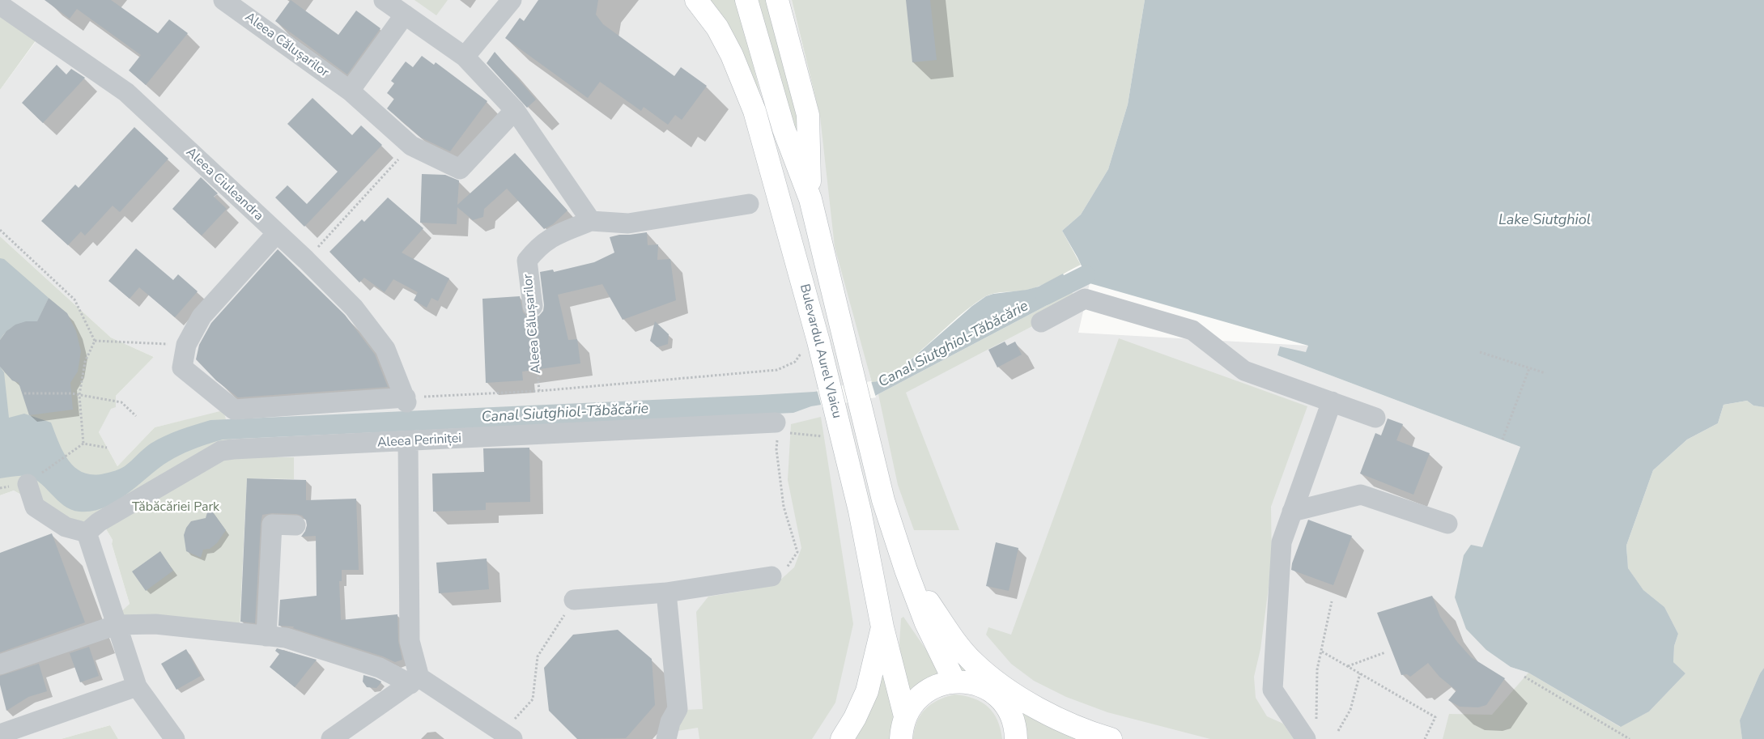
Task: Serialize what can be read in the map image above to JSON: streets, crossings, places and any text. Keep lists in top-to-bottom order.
{
  "streets": {
    "main road": ["Bulevardul Aurel Vlaicu"],
    "street": ["Aleea Călușarilor", "Aleea Ciuleandra", "Aleea Periniței"]
  },
  "water": ["Lake Siutghiol", "Canal Siutghiol-Tăbăcărie"],
  "parks": ["Tăbăcăriei Park"]
}
